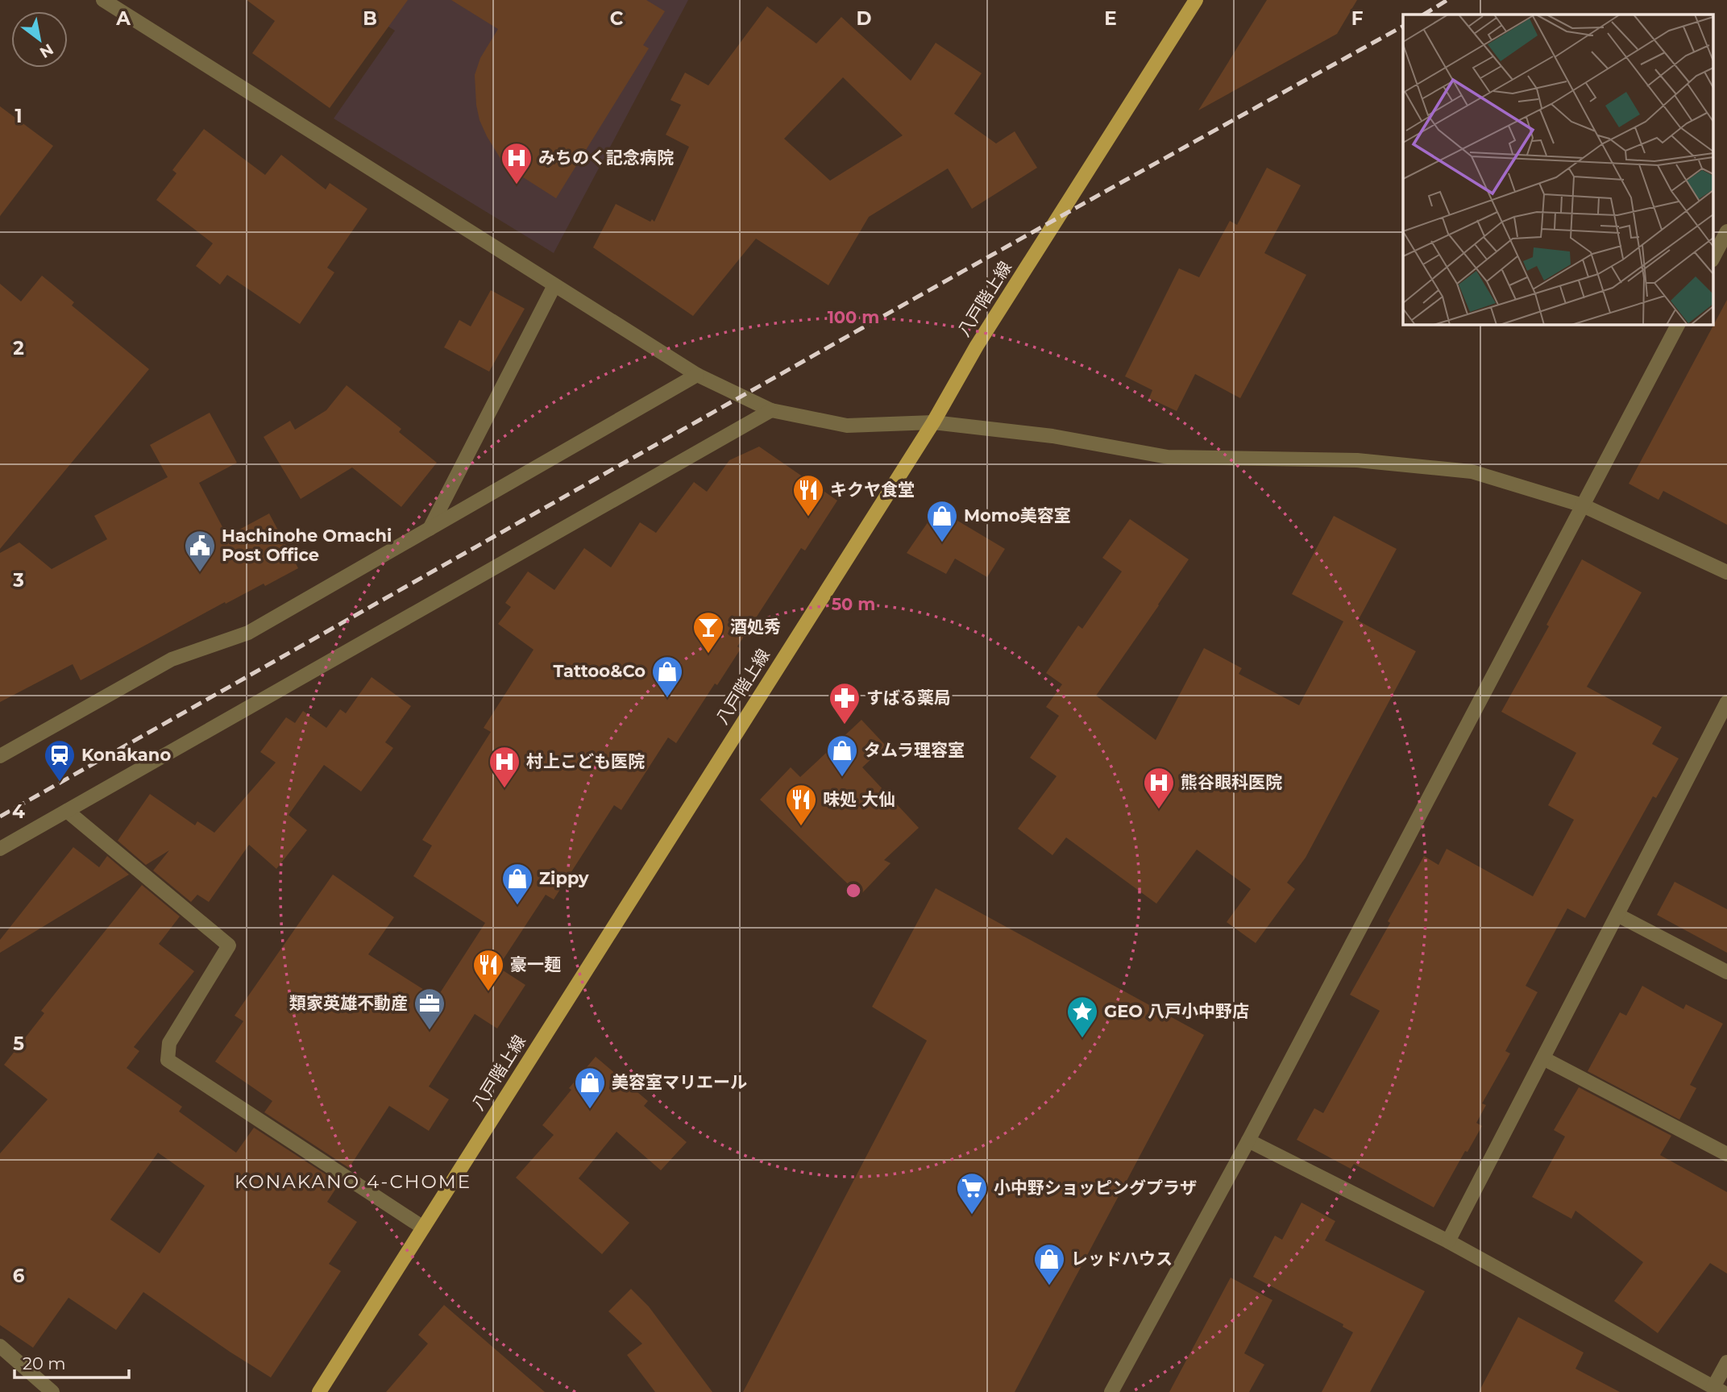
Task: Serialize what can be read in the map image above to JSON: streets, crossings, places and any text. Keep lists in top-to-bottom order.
{
  "streets": {
    "main road": ["八戸階上線"]
  },
  "districts": ["KONAKANO 4-CHOME"],
  "places": {
    "hospital": ["みちのく記念病院", "村上こども医院", "熊谷眼科医院"],
    "restaurant": ["キクヤ食堂", "味処 大仙", "豪一麺"],
    "shop": [
      "Momo美容室",
      "Tattoo&Co",
      "タムラ理容室",
      "Zippy",
      "美容室マリエール",
      "レッドハウス"
    ],
    "public building": ["Hachinohe Omachi Post Office"],
    "bar": ["酒処秀"],
    "pharmacy": ["すばる薬局"],
    "station": ["Konakano"],
    "office": ["類家英雄不動産"],
    "place": ["GEO 八戸小中野店"],
    "supermarket": ["小中野ショッピングプラザ"]
  },
  "scale_bar": "20 m",
  "north": "bottom right",
  "grid": {
    "columns": [
      "A",
      "B",
      "C",
      "D",
      "E",
      "F"
    ],
    "rows": [
      "1",
      "2",
      "3",
      "4",
      "5",
      "6"
    ]
  },
  "rings": ["100 m", "50 m"]
}
